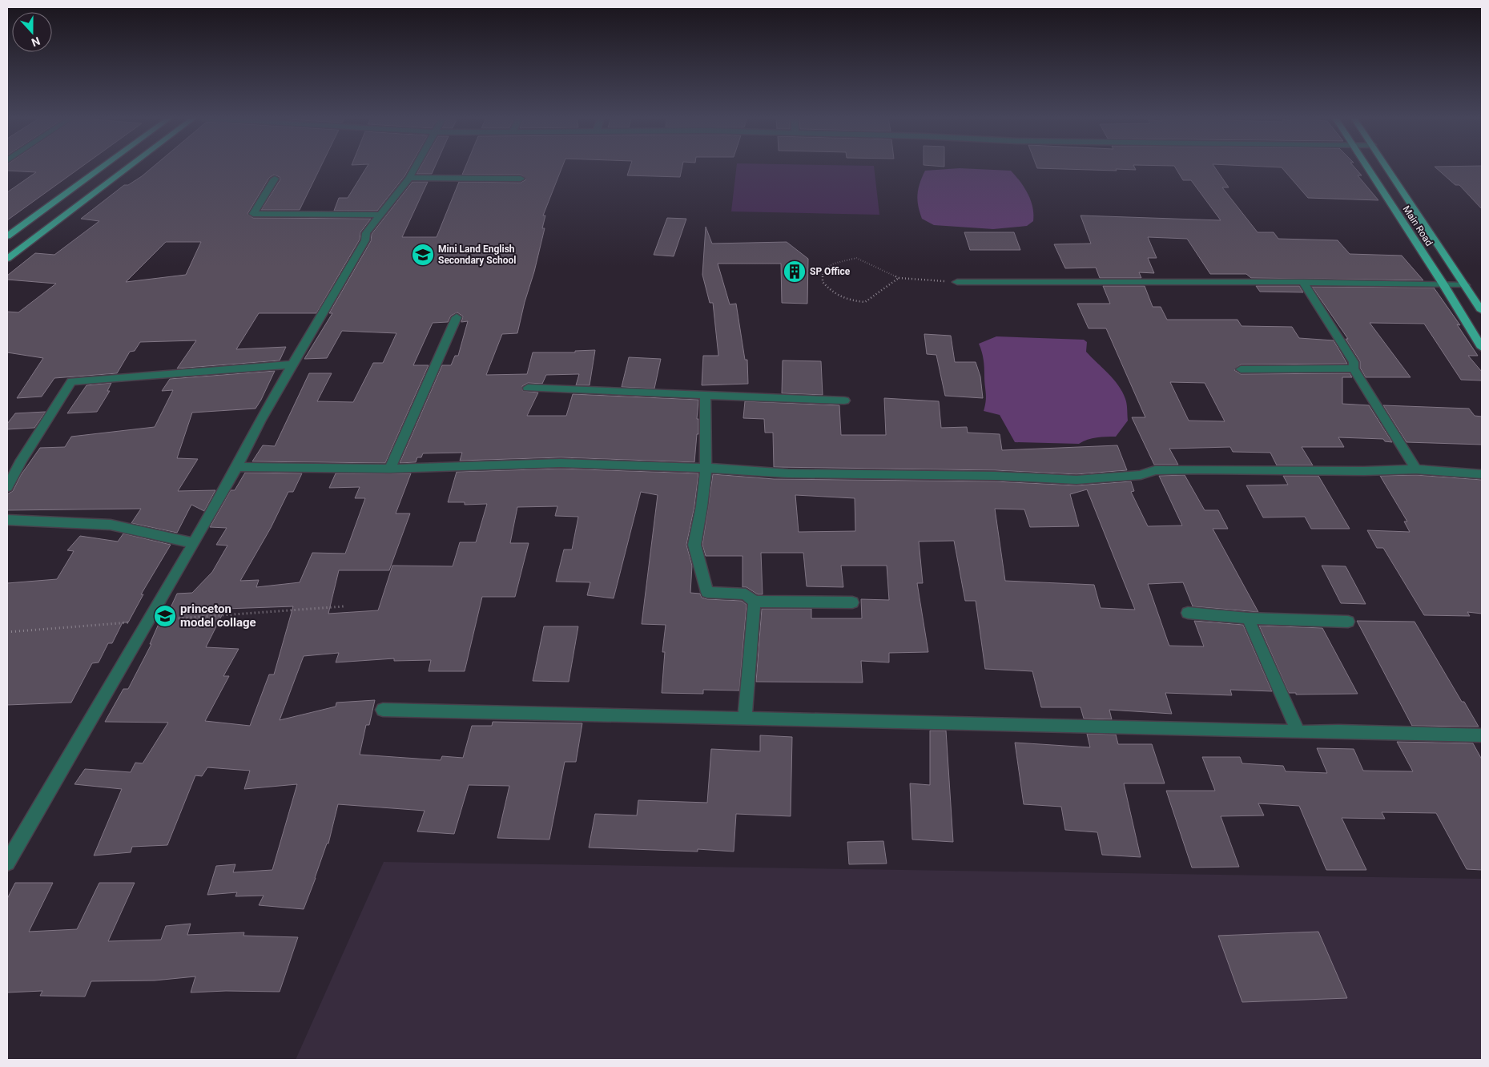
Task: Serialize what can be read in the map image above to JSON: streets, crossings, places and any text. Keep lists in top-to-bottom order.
{
  "streets": {
    "main road": ["Main Road"]
  },
  "places": {
    "school or university": ["Mini Land English Secondary School", "princeton model collage"],
    "building": ["SP Office"]
  },
  "north": "bottom"
}
